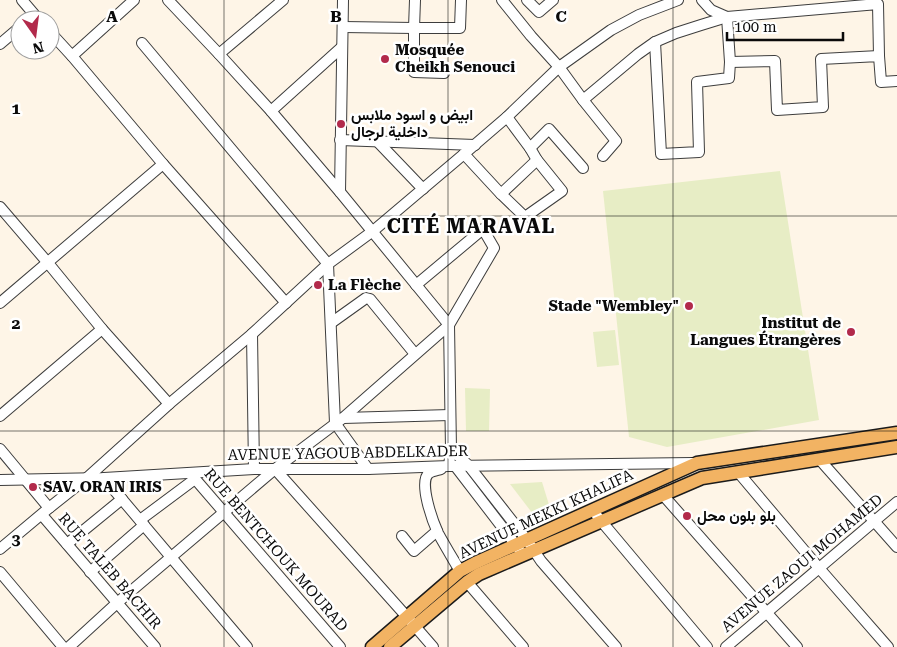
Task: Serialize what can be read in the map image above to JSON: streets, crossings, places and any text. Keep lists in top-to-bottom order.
{
  "streets": {
    "main road": ["AVENUE MEKKI KHALIFA"],
    "street": [
      "AVENUE YAGOUB ABDELKADER",
      "RUE BENTCHOUK MOURAD",
      "AVENUE ZAOUI MOHAMED",
      "RUE TALEB BACHIR"
    ]
  },
  "crossings": [
    ["AVENUE YAGOUB ABDELKADER", "AVENUE MEKKI KHALIFA"],
    ["AVENUE YAGOUB ABDELKADER", "RUE BENTCHOUK MOURAD"],
    ["AVENUE YAGOUB ABDELKADER", "RUE TALEB BACHIR"]
  ],
  "districts": ["CITÉ MARAVAL"],
  "places": [
    "Mosquée Cheikh Senouci",
    "ابيض و اسود ملابس داخلية لرجال",
    "La Flèche",
    "Stade \"Wembley\"",
    "Institut de Langues Étrangères",
    "SAV. ORAN IRIS",
    "بلو بلون محل"
  ],
  "scale_bar": "100 m",
  "north": "bottom",
  "grid": {
    "columns": ["A", "B", "C"],
    "rows": ["1", "2", "3"]
  }
}
